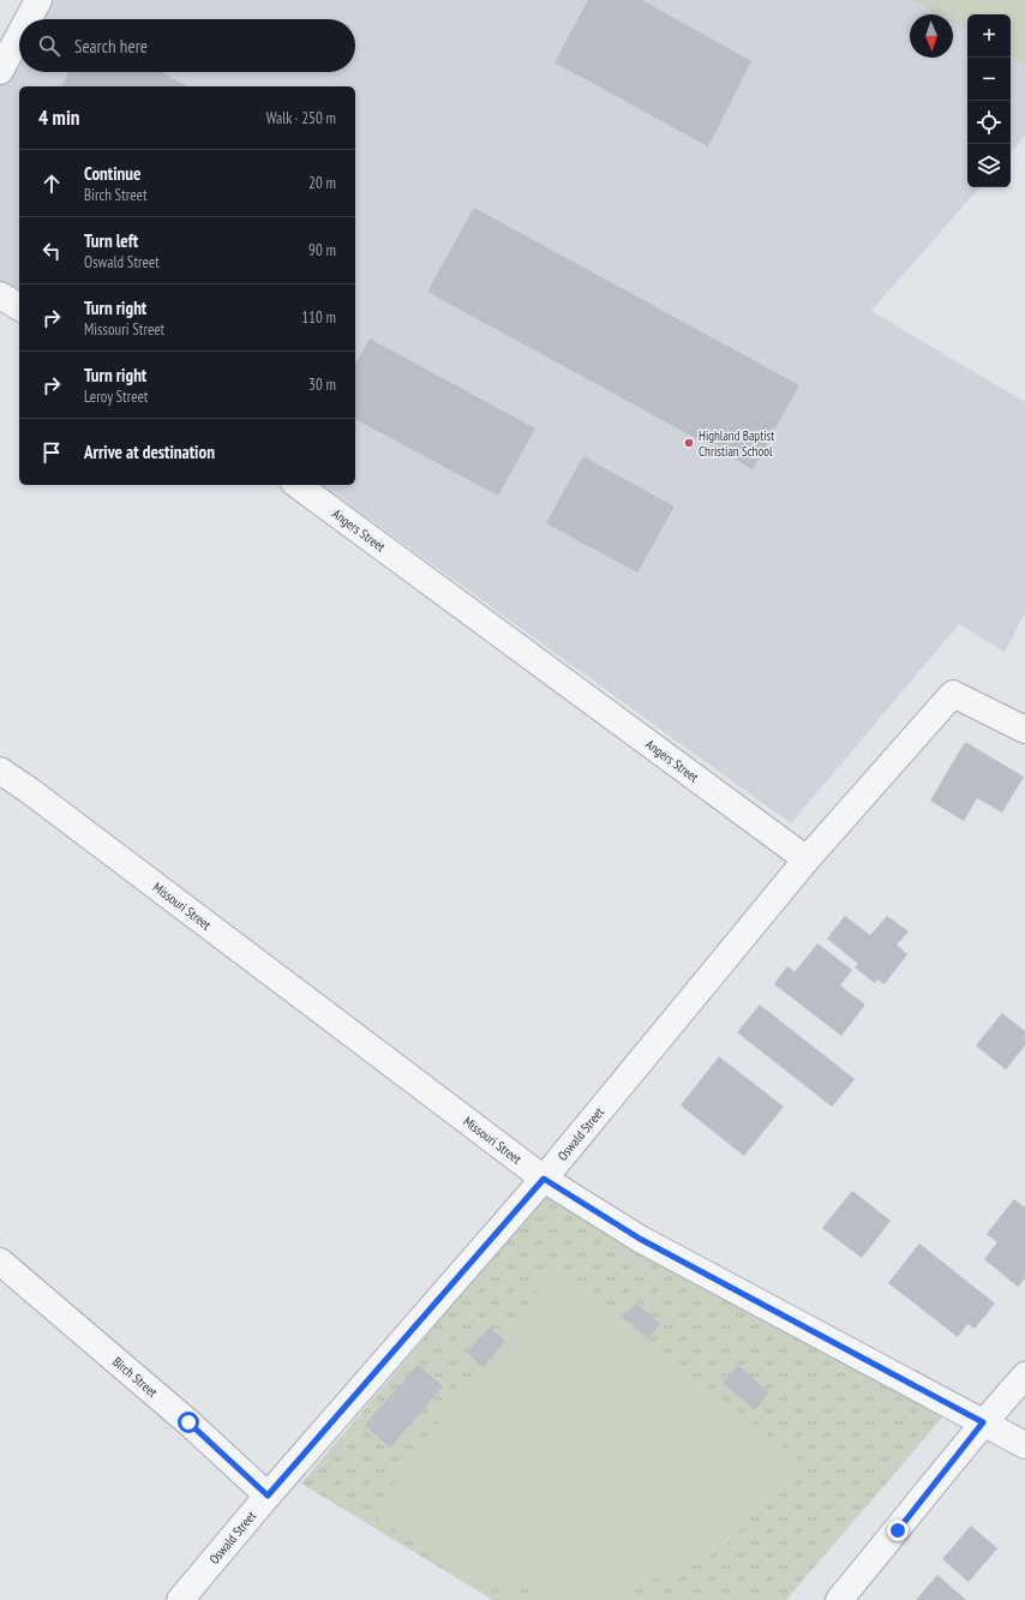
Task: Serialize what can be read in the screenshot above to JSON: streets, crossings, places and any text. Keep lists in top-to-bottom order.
{
  "streets": {
    "street": [
      "Angers Street",
      "Missouri Street",
      "Oswald Street",
      "Birch Street"
    ]
  },
  "crossings": [
    ["Angers Street", "Oswald Street"],
    ["Missouri Street", "Oswald Street"],
    ["Oswald Street", "Birch Street"]
  ],
  "places": ["Highland Baptist Christian School"],
  "north": "bottom",
  "page": {
    "map_buttons": ["+", "−"],
    "search": "Search here",
    "heading": ["4 min", "Walk · 250 m"],
    "list": [
      ["Continue", "Birch Street", "20 m"],
      ["Turn left", "Oswald Street", "90 m"],
      ["Turn right", "Missouri Street", "110 m"],
      ["Turn right", "Leroy Street", "30 m"],
      "Arrive at destination"
    ]
  }
}
